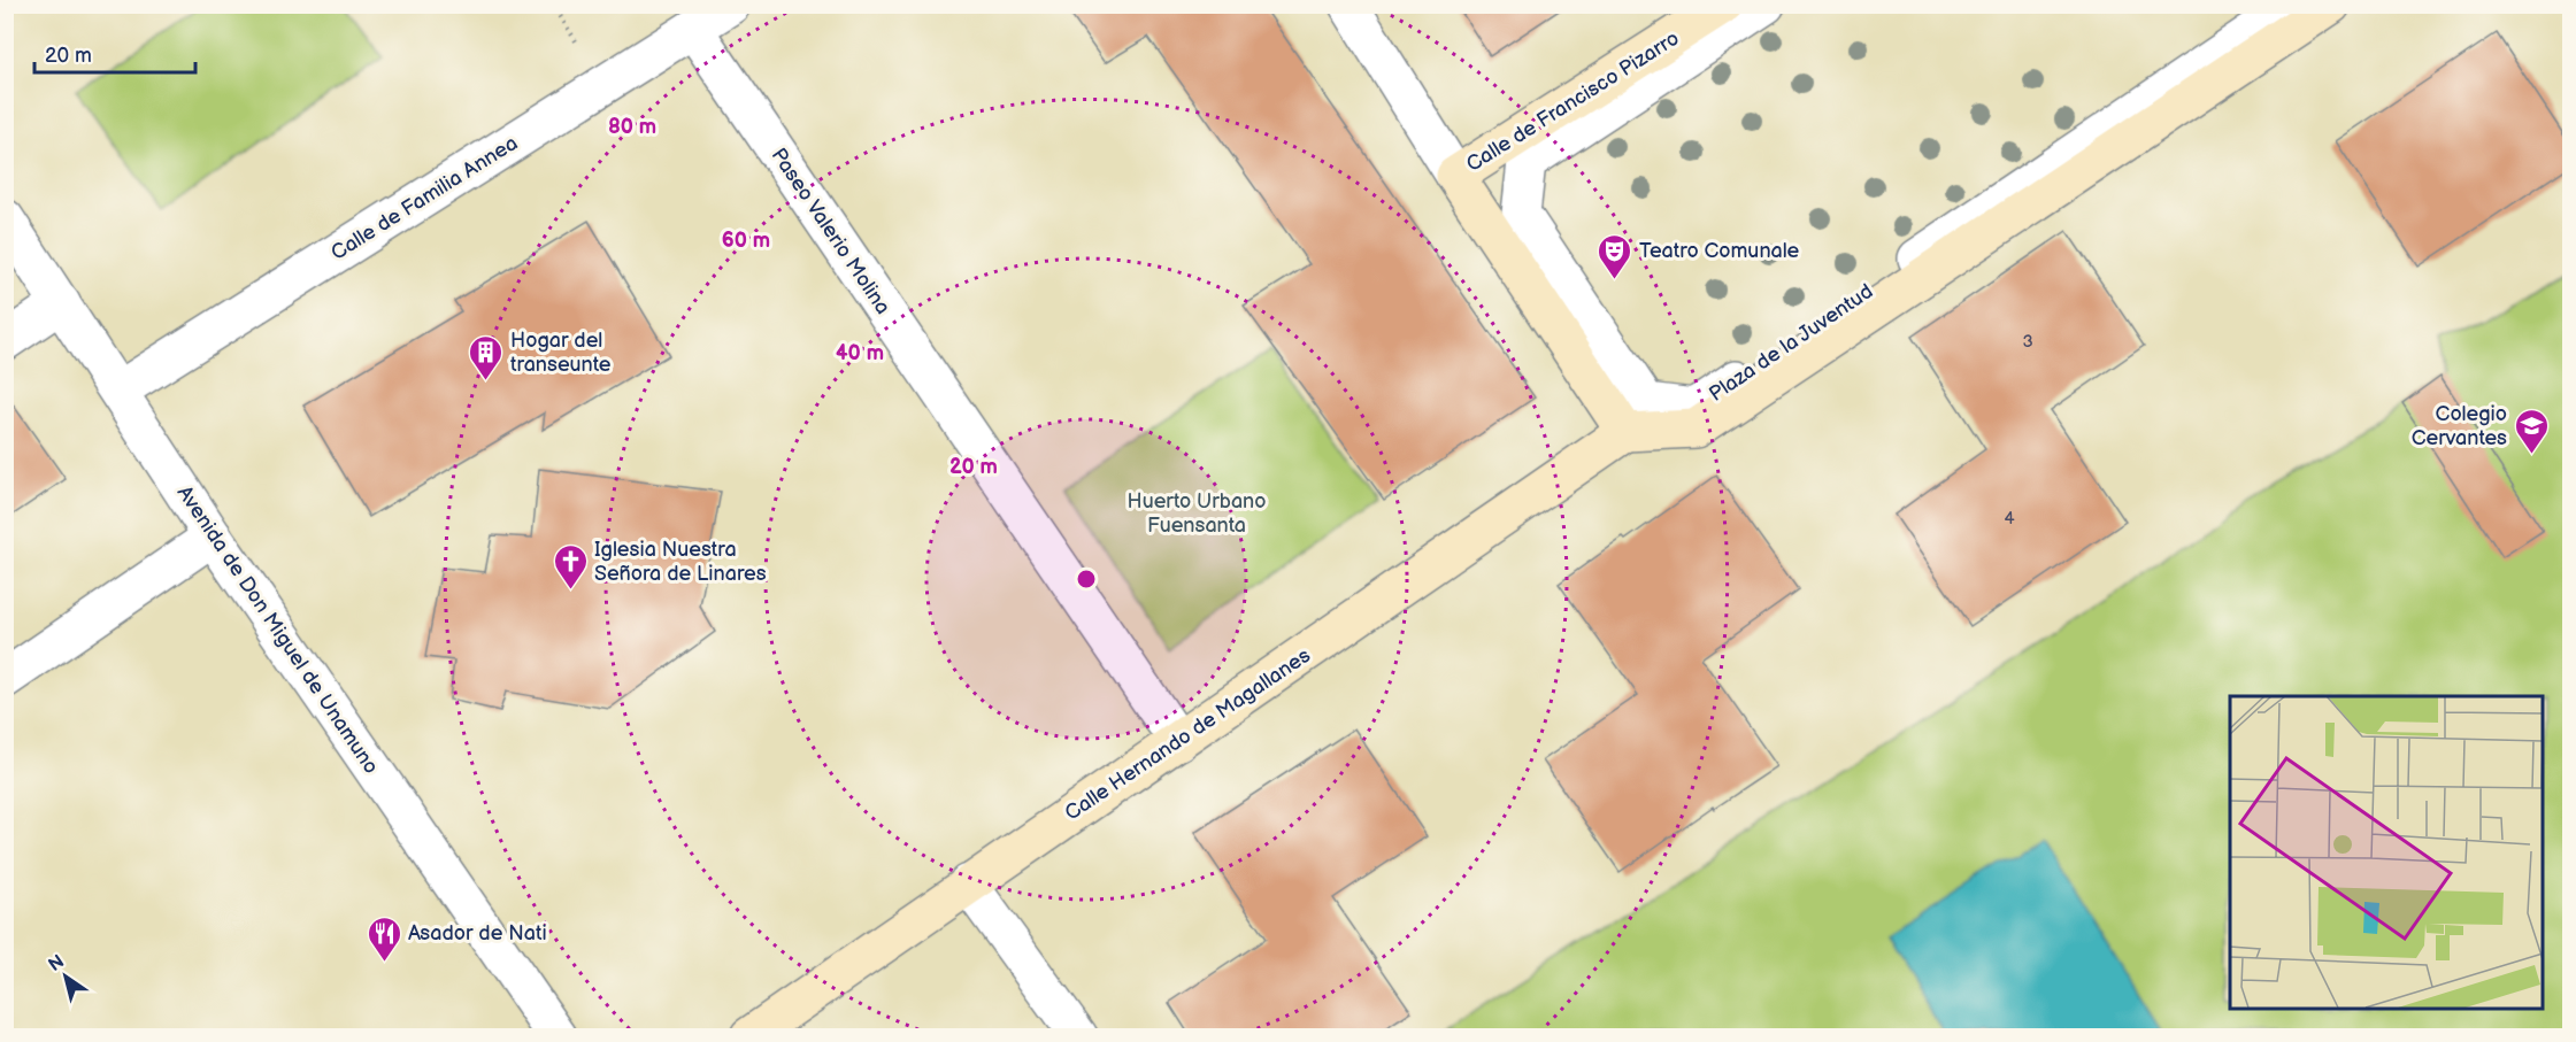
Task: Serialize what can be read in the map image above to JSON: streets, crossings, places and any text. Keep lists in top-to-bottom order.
{
  "streets": {
    "street": [
      "Calle de Francisco Pizarro",
      "Calle de Familia Annea",
      "Paseo Valerio Molina",
      "Plaza de la Juventud",
      "Avenida de Don Miguel de Unamuno",
      "Calle Hernando de Magallanes"
    ]
  },
  "crossings": [
    ["Calle de Familia Annea", "Paseo Valerio Molina"],
    ["Calle de Familia Annea", "Avenida de Don Miguel de Unamuno"],
    ["Paseo Valerio Molina", "Calle Hernando de Magallanes"],
    ["Plaza de la Juventud", "Calle Hernando de Magallanes"]
  ],
  "parks": ["Huerto Urbano Fuensanta"],
  "places": {
    "theatre": ["Teatro Comunale"],
    "building": ["Hogar del transeunte"],
    "school or university": ["Colegio Cervantes"],
    "church": ["Iglesia Nuestra Señora de Linares"],
    "restaurant": ["Asador de Nati"]
  },
  "house_numbers": ["3", "4"],
  "scale_bar": "20 m",
  "north": "top left",
  "rings": [
    "80 m",
    "60 m",
    "40 m",
    "20 m"
  ]
}
